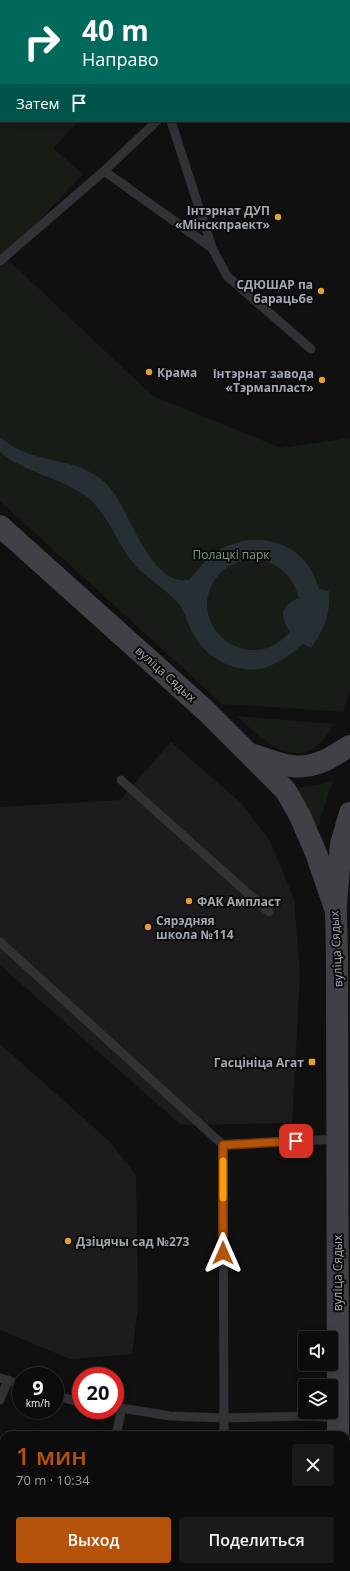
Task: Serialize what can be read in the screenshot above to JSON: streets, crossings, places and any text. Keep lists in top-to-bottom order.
{
  "streets": {
    "main road": ["вуліца Сядых"]
  },
  "parks": ["Полацкі парк"],
  "places": {
    "other": [
      "Інтэрнат ДУП «Мінскпраект»",
      "СДЮШАР па барацьбе",
      "Крама",
      "Інтэрнат завода «Тэрмапласт»",
      "ФАК Ампласт",
      "Сярэдняя школа №114",
      "Дзіцячы сад №273"
    ],
    "transit": ["Гасцініца Агат"]
  },
  "page": {
    "turn": ["40 m", "Направо"],
    "then": "Затем",
    "speed": "9 km/h",
    "limit": "20",
    "heading": ["1 мин", "70 m · 10:34"],
    "buttons": ["Выход", "Поделиться"]
  }
}
